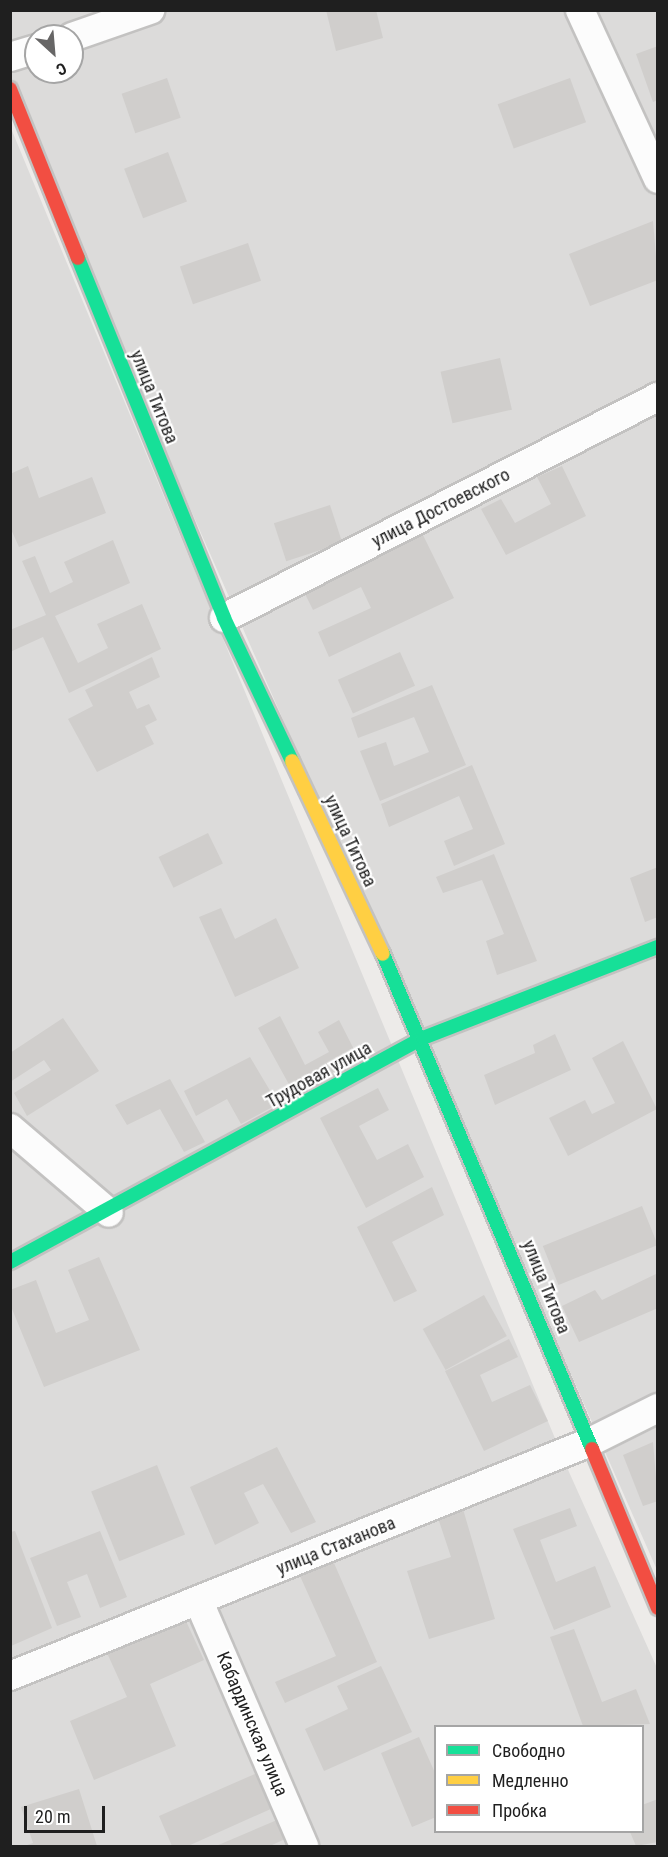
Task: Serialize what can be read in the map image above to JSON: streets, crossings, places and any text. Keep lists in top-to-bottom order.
{
  "streets": {
    "street": [
      "улица Титова",
      "улица Достоевского",
      "Трудовая улица",
      "улица Стаханова",
      "Кабардинская улица"
    ]
  },
  "crossings": [
    ["улица Титова", "улица Достоевского"],
    ["улица Титова", "Трудовая улица"],
    ["улица Титова", "улица Стаханова"],
    ["улица Стаханова", "Кабардинская улица"]
  ],
  "legend": ["Свободно", "Медленно", "Пробка"],
  "scale_bar": "20 m",
  "north": "bottom right"
}
